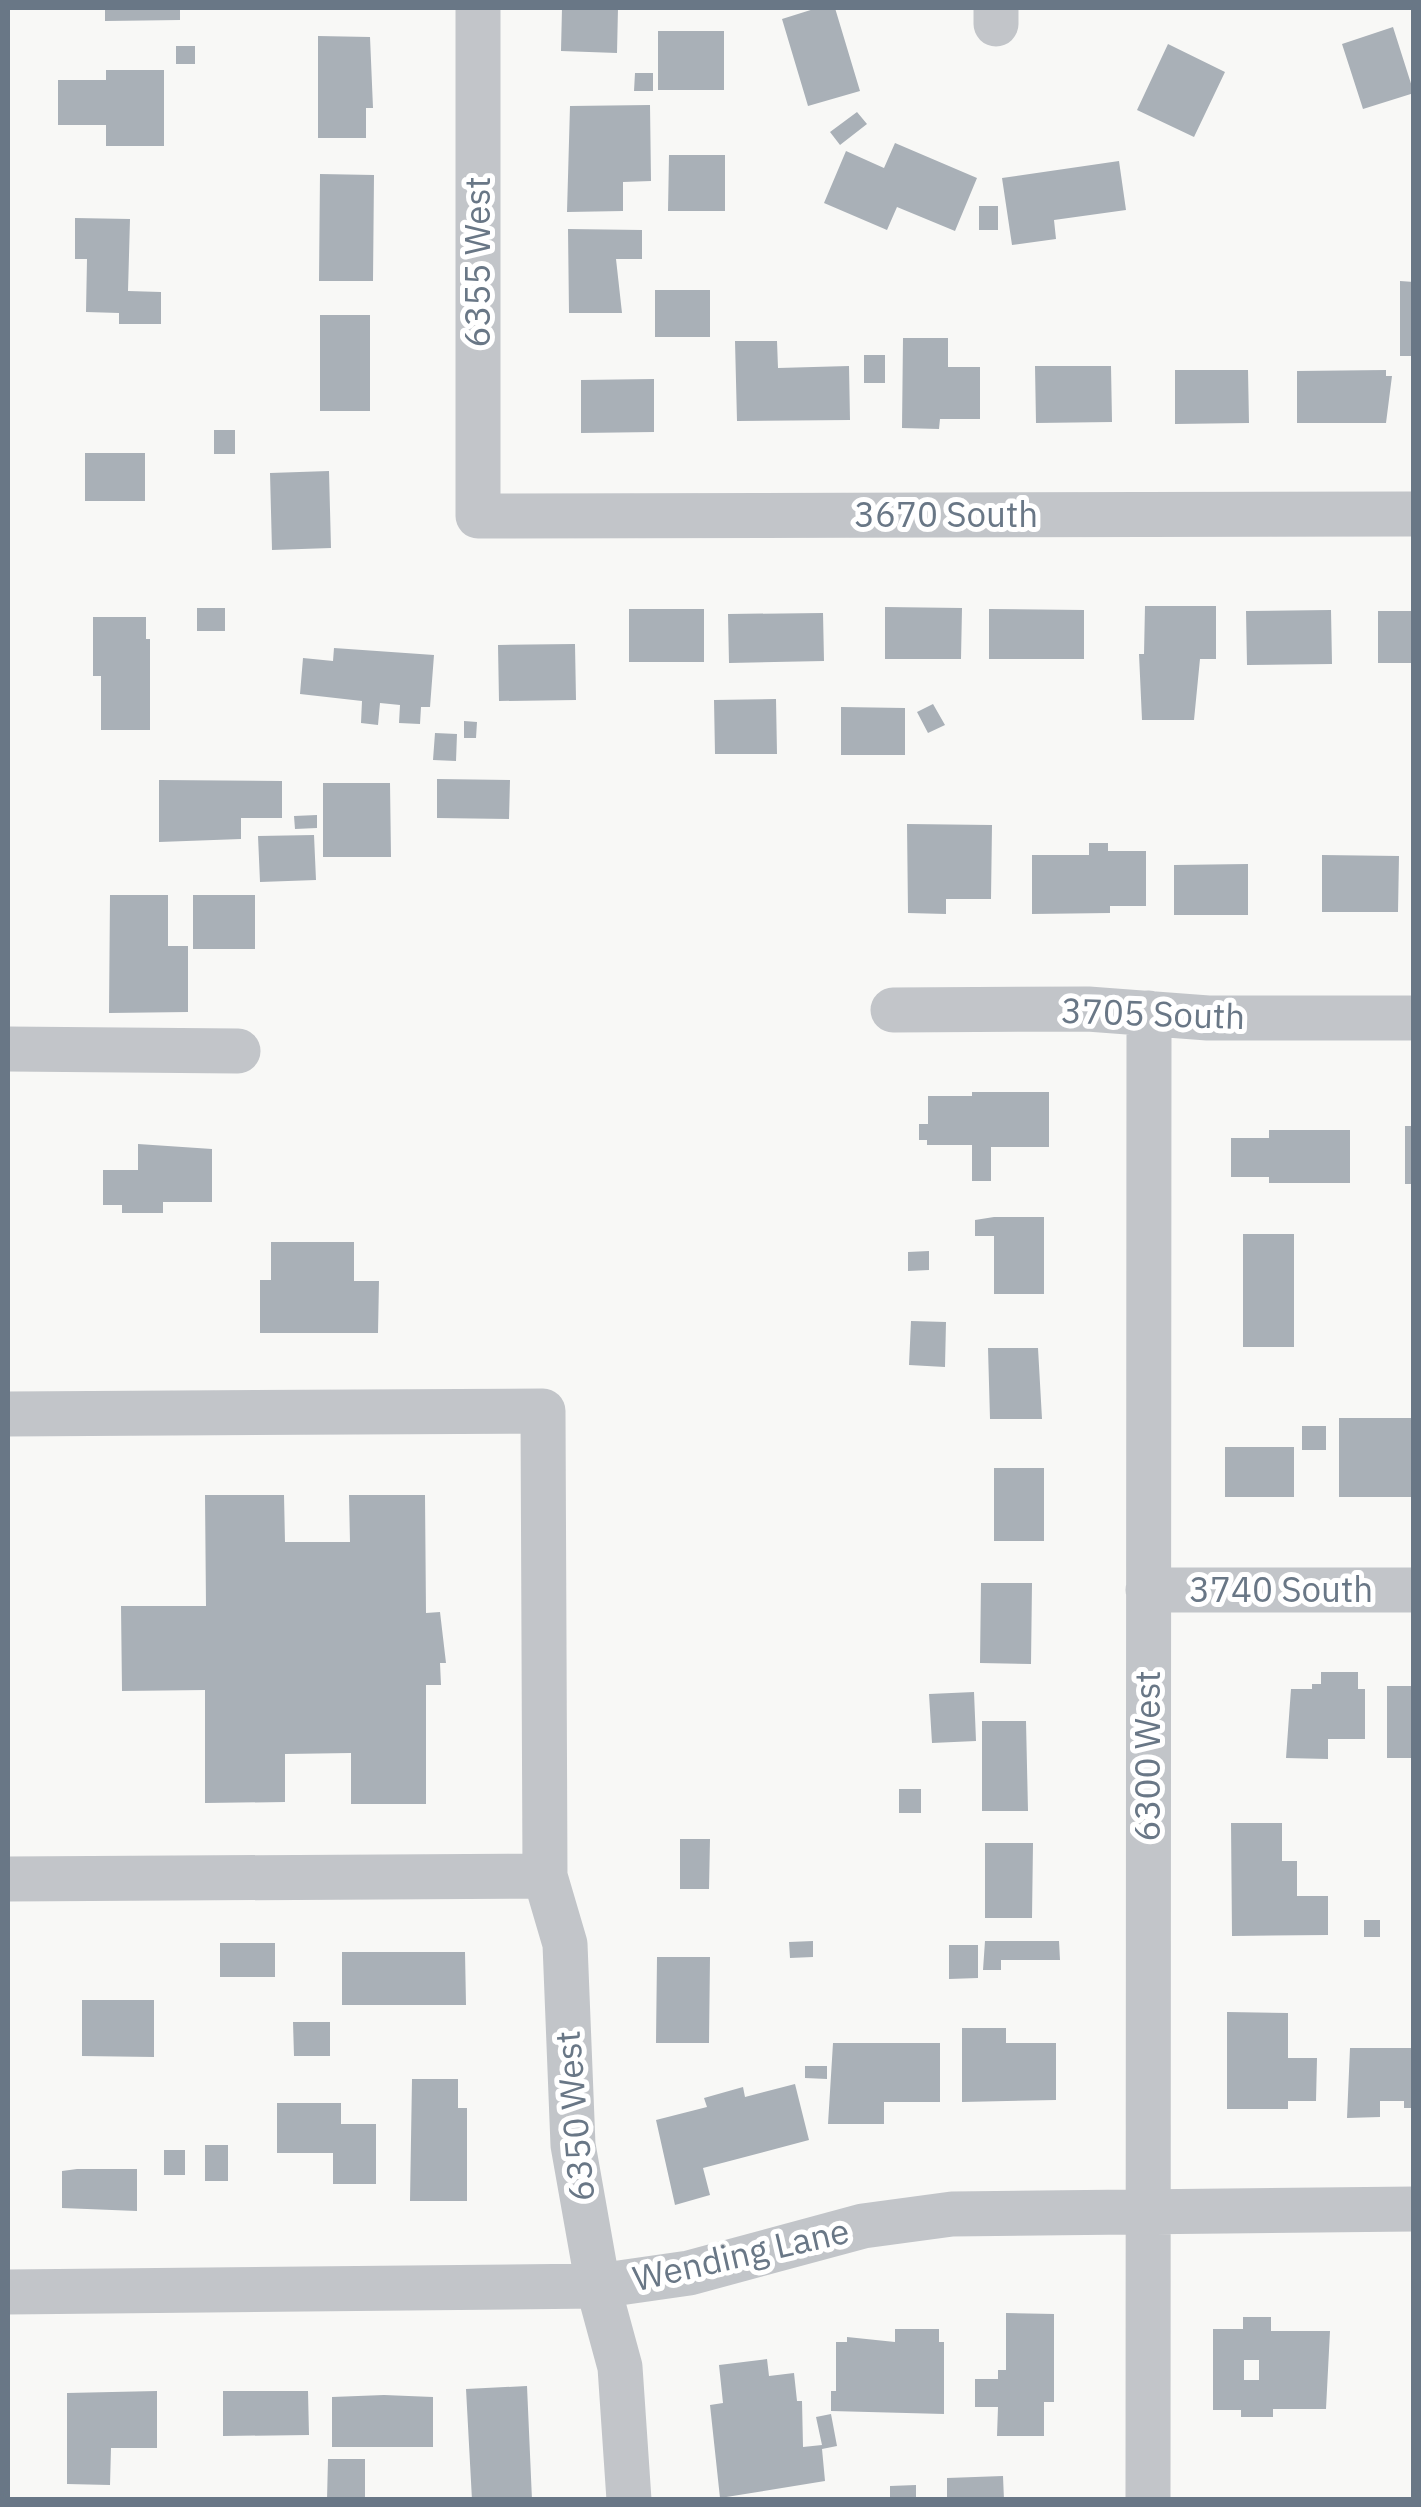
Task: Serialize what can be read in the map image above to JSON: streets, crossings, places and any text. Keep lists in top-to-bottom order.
{
  "streets": {
    "street": [
      "6355 West",
      "3670 South",
      "3705 South",
      "3740 South",
      "6300 West",
      "6350 West",
      "Wending Lane"
    ]
  },
  "crossings": [
    ["6355 West", "3670 South"],
    ["3705 South", "6300 West"],
    ["3740 South", "6300 West"],
    ["6300 West", "Wending Lane"],
    ["6350 West", "Wending Lane"]
  ]
}
